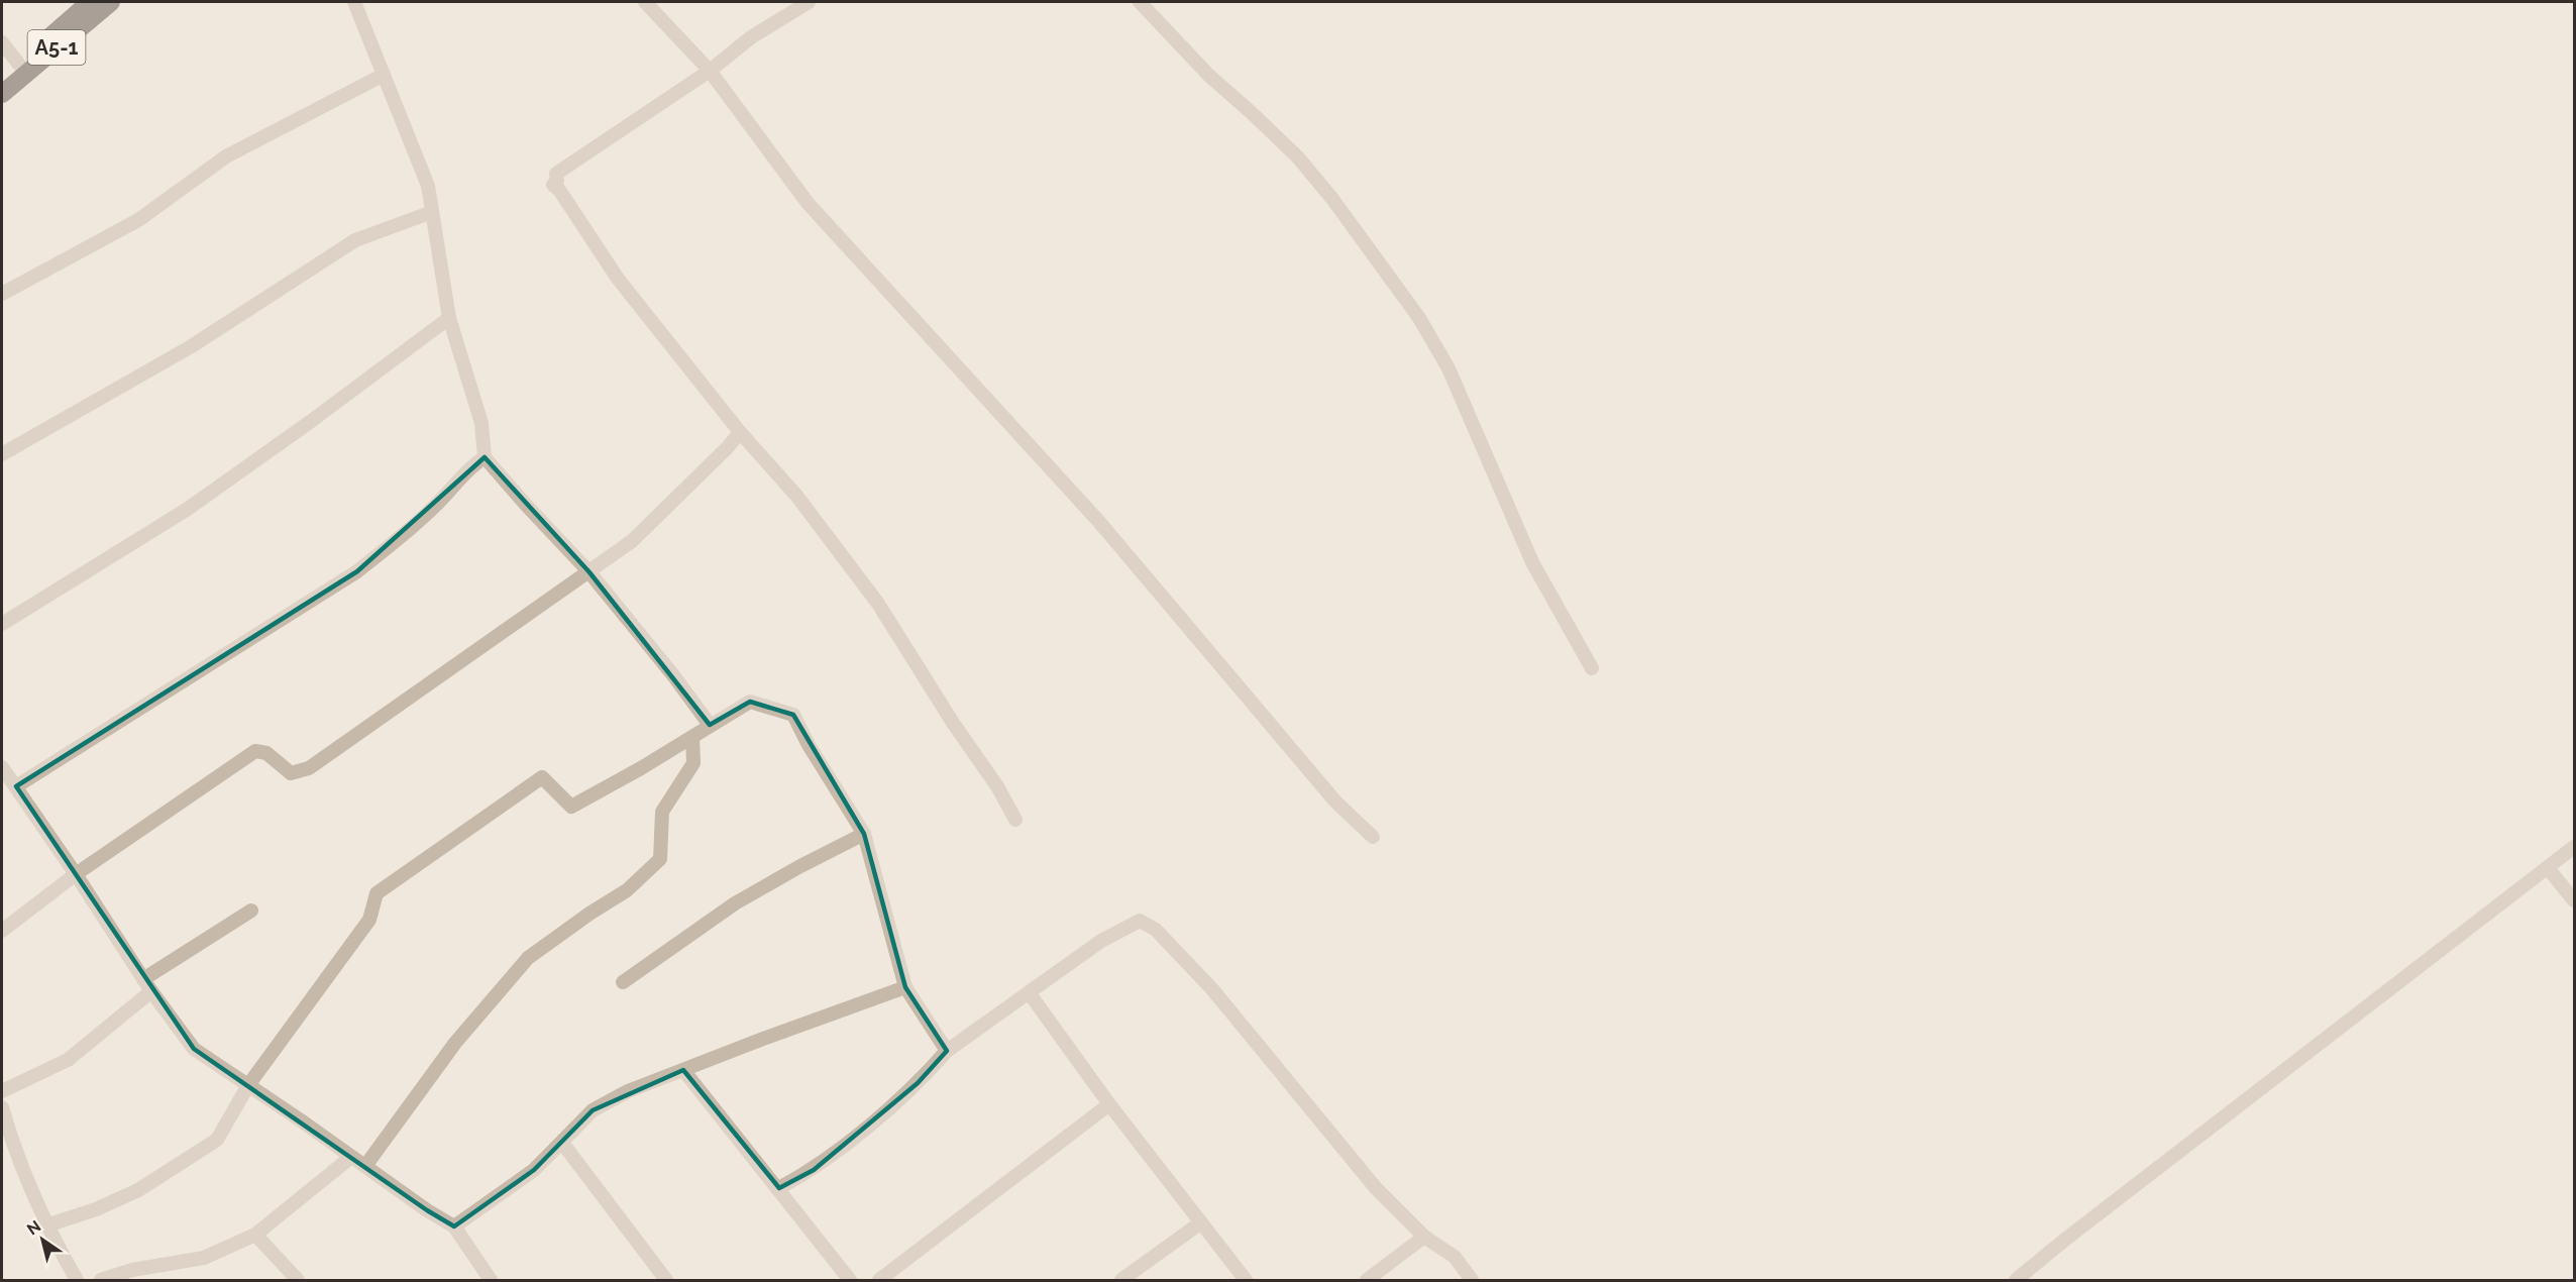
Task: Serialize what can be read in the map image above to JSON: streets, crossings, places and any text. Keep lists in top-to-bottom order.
{
  "streets": {
    "highway": ["A5-1"]
  },
  "north": "top left"
}
